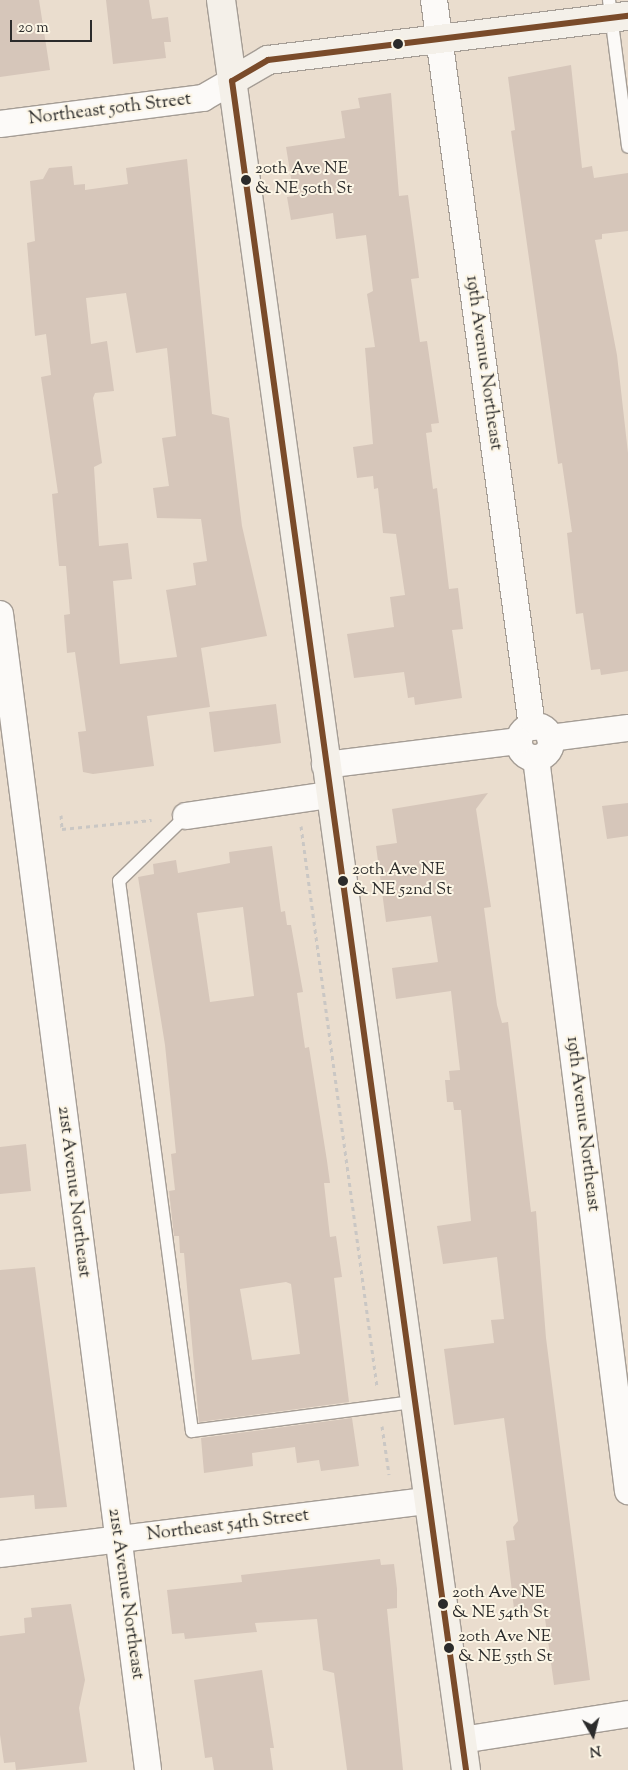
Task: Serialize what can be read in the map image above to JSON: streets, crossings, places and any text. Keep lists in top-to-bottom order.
{
  "streets": {
    "street": [
      "Northeast 50th Street",
      "19th Avenue Northeast",
      "21st Avenue Northeast",
      "Northeast 54th Street"
    ]
  },
  "crossings": [
    ["Northeast 50th Street", "19th Avenue Northeast"],
    ["21st Avenue Northeast", "Northeast 54th Street"]
  ],
  "places": [
    "20th Ave NE & NE 50th St",
    "20th Ave NE & NE 52nd St",
    "20th Ave NE & NE 54th St",
    "20th Ave NE & NE 55th St"
  ],
  "scale_bar": "20 m",
  "north": "bottom"
}
